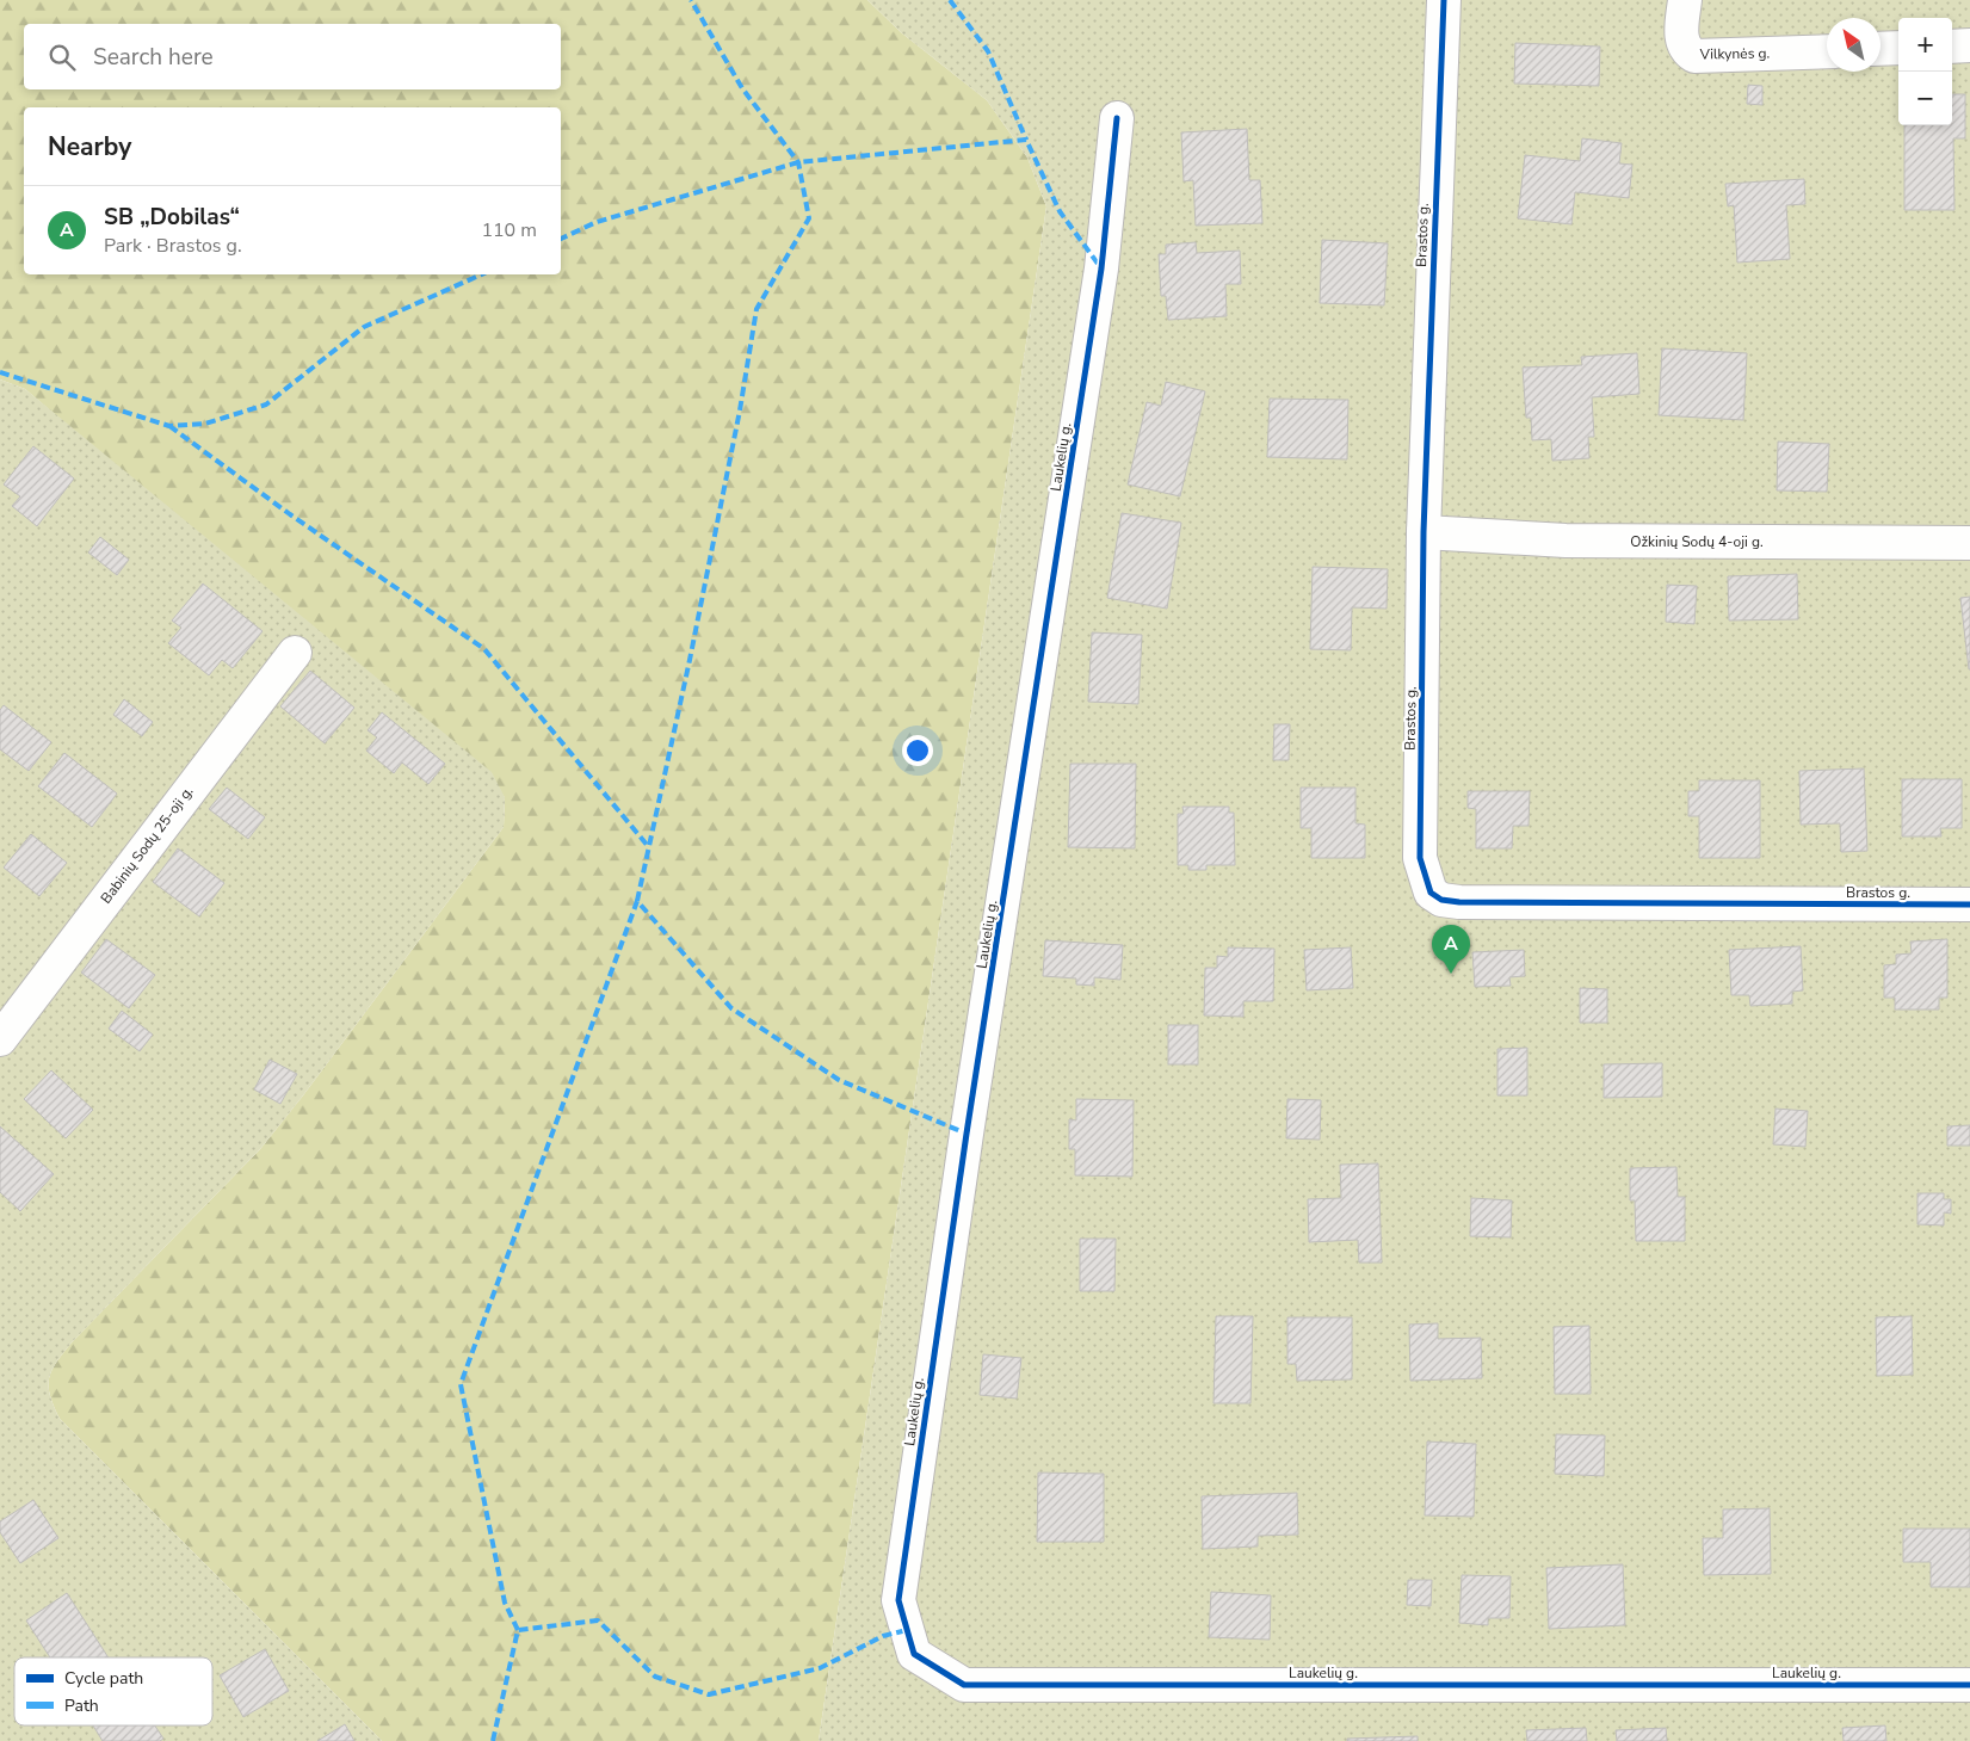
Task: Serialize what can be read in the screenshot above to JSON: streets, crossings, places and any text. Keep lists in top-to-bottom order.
{
  "streets": {
    "street": [
      "Vilkynės g.",
      "Brastos g.",
      "Laukelių g.",
      "Ožkinių Sodų 4-oji g.",
      "Babinių Sodų 25-oji g."
    ]
  },
  "crossings": [
    ["Brastos g.", "Ožkinių Sodų 4-oji g."]
  ],
  "legend": ["Cycle path", "Path"],
  "north": "top left",
  "page": {
    "map_buttons": ["+", "−"],
    "search": "Search here",
    "heading": "Nearby",
    "list": [
      {
        "mark": "A",
        "name": "SB „Dobilas“",
        "note": "Park · Brastos g.",
        "value": "110 m"
      }
    ],
    "pins": "A"
  }
}
